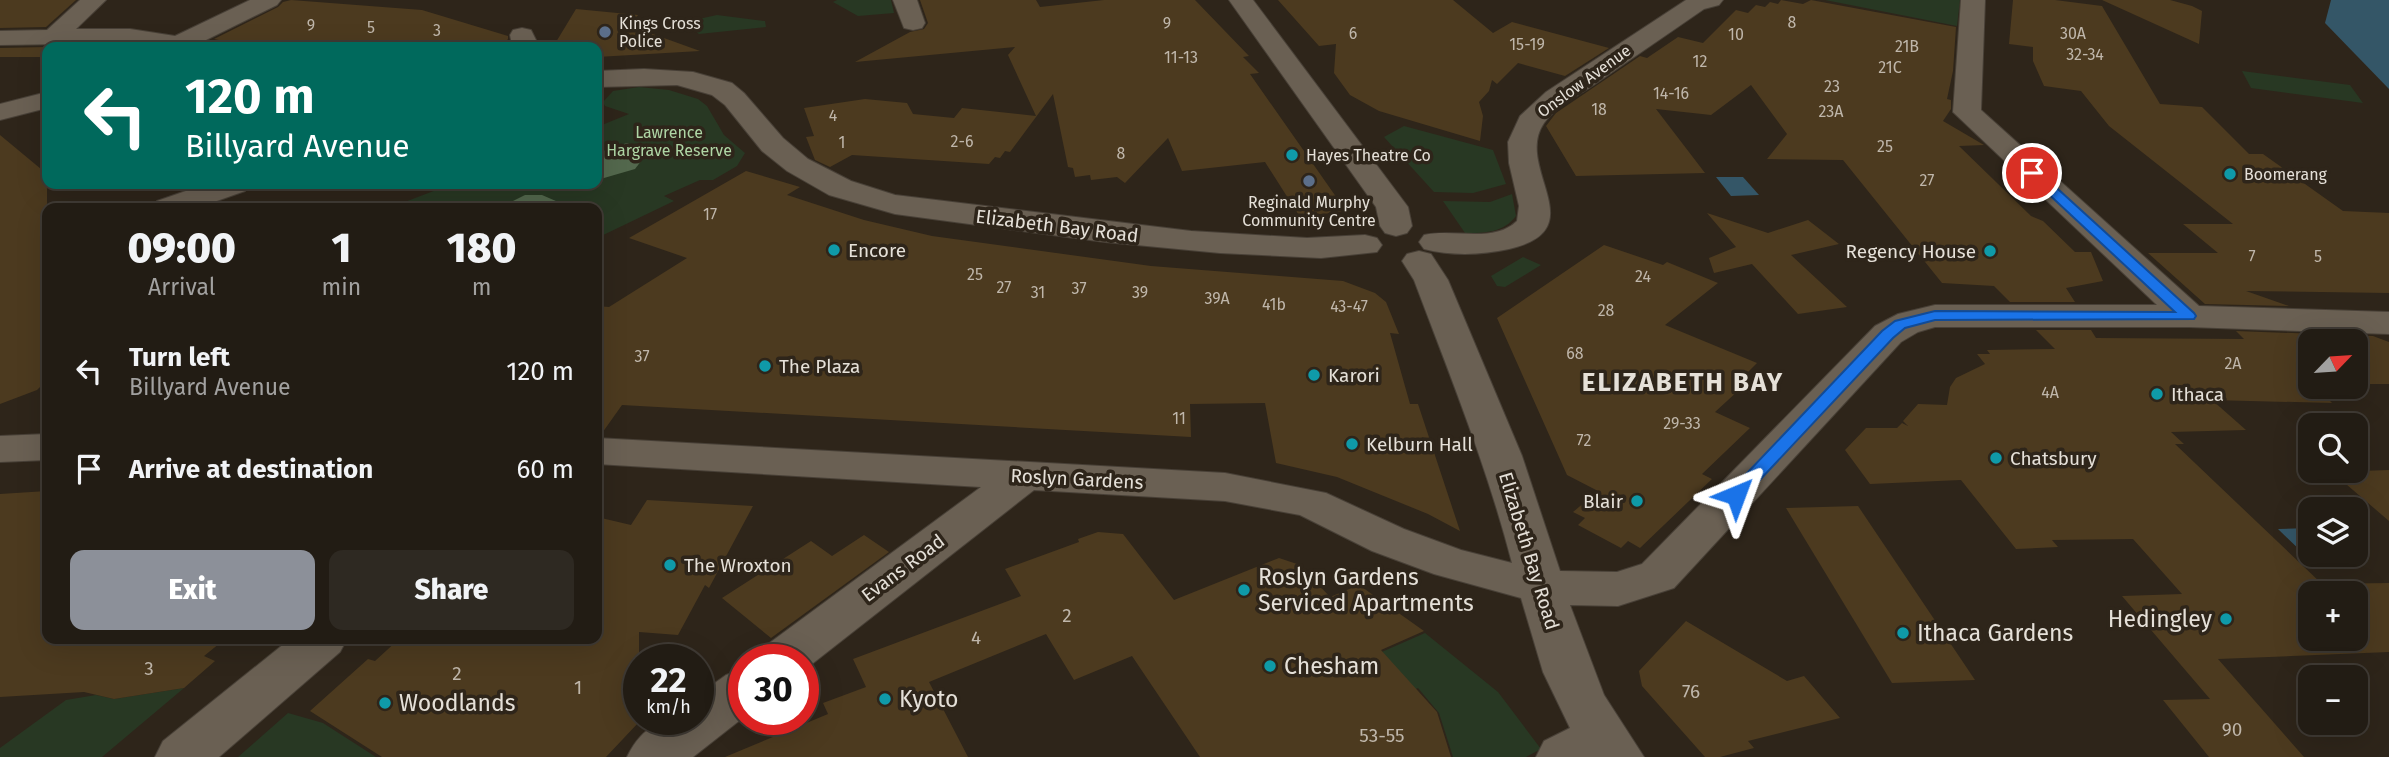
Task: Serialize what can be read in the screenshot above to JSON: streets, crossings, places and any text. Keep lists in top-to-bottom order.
{
  "streets": {
    "street": [
      "Onslow Avenue",
      "Elizabeth Bay Road",
      "Roslyn Gardens",
      "Evans Road"
    ]
  },
  "crossings": [
    ["Onslow Avenue", "Elizabeth Bay Road"],
    ["Elizabeth Bay Road", "Roslyn Gardens"],
    ["Roslyn Gardens", "Evans Road"]
  ],
  "districts": ["ELIZABETH BAY"],
  "parks": ["Lawrence Hargrave Reserve"],
  "places": [
    "Kings Cross Police",
    "Hayes Theatre Co",
    "Boomerang",
    "Reginald Murphy Community Centre",
    "Encore",
    "Regency House",
    "The Plaza",
    "Karori",
    "Ithaca",
    "Kelburn Hall",
    "Chatsbury",
    "Blair",
    "The Wroxton",
    "Roslyn Gardens Serviced Apartments",
    "Hedingley",
    "Ithaca Gardens",
    "Chesham",
    "Kyoto",
    "Woodlands"
  ],
  "house_numbers": [
    "8",
    "9",
    "9",
    "5",
    "3",
    "6",
    "30A",
    "10",
    "15-19",
    "21B",
    "32-34",
    "11-13",
    "12",
    "21C",
    "23",
    "14-16",
    "18",
    "23A",
    "4",
    "2-6",
    "1",
    "25",
    "8",
    "27",
    "17",
    "7",
    "5",
    "25",
    "24",
    "27",
    "37",
    "31",
    "39",
    "39A",
    "41b",
    "43-47",
    "28",
    "68",
    "37",
    "2A",
    "4A",
    "11",
    "29-33",
    "72",
    "2",
    "4",
    "3",
    "2",
    "1",
    "76",
    "90",
    "53-55"
  ],
  "north": "top right",
  "page": {
    "turn": ["120 m", "Billyard Avenue"],
    "eta": [
      "09:00",
      "Arrival",
      "1",
      "min",
      "180",
      "m"
    ],
    "list": [
      {
        "name": "Turn left",
        "note": "Billyard Avenue",
        "value": "120 m"
      },
      {
        "name": "Arrive at destination",
        "value": "60 m"
      }
    ],
    "map_buttons": ["+", "−"],
    "buttons": ["Exit", "Share"],
    "speed": "22 km/h",
    "limit": "30"
  }
}
